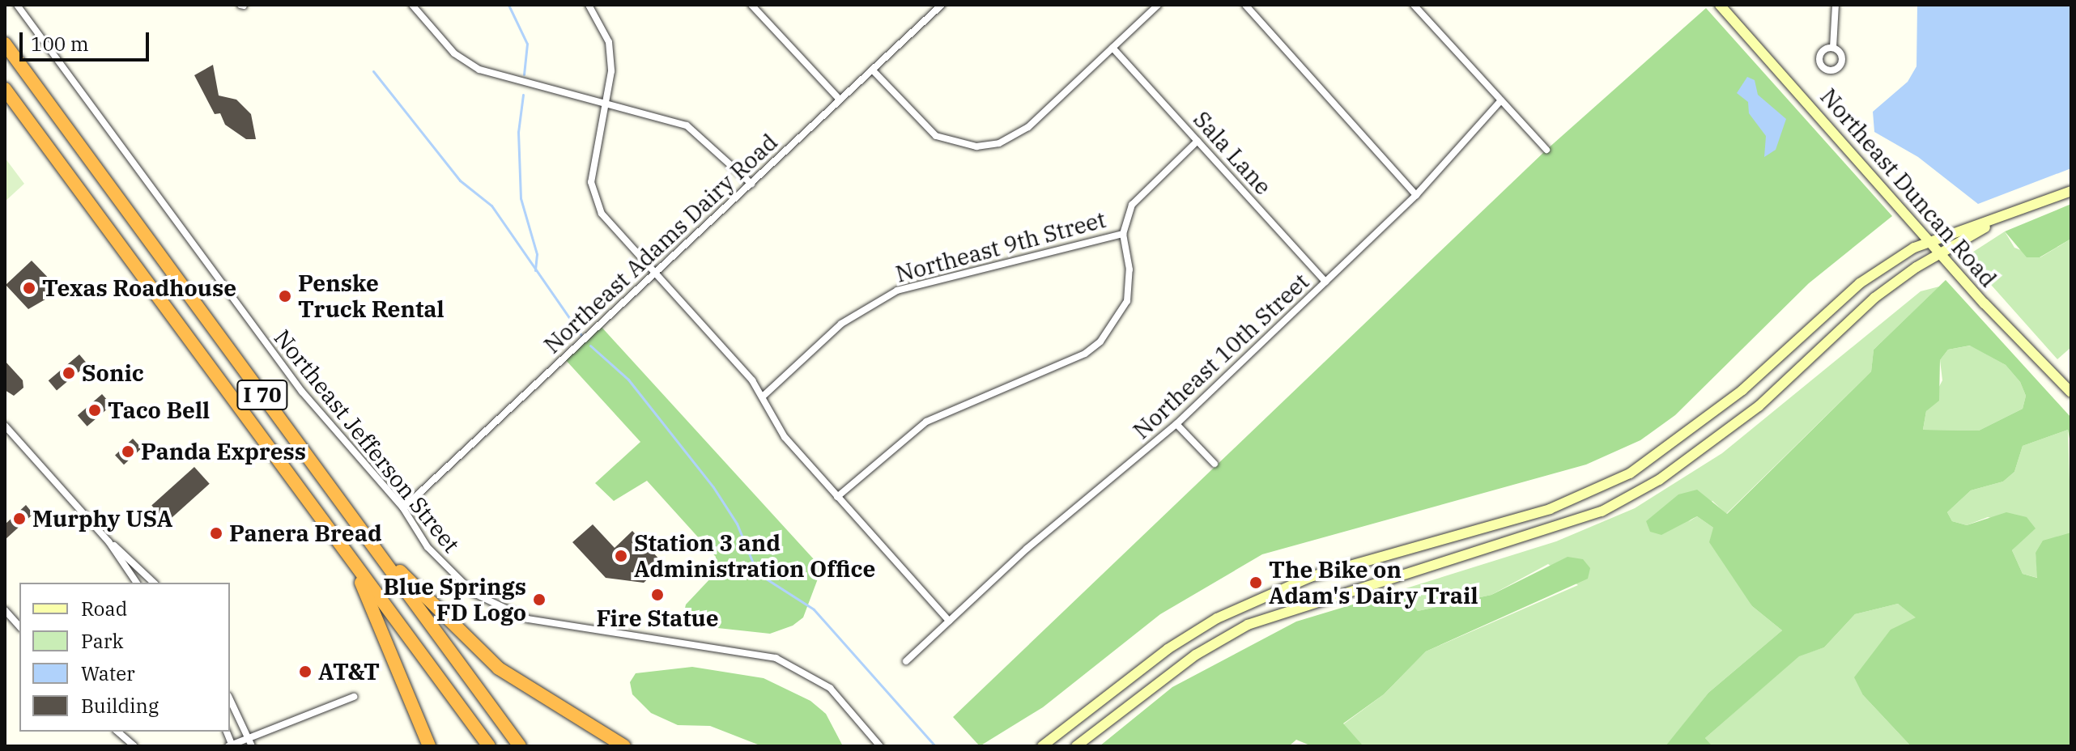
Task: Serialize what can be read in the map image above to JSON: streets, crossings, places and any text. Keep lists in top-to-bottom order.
{
  "streets": {
    "highway": ["I 70"],
    "main road": ["Northeast Duncan Road"],
    "street": [
      "Sala Lane",
      "Northeast Adams Dairy Road",
      "Northeast 9th Street",
      "Northeast 10th Street",
      "Northeast Jefferson Street"
    ]
  },
  "crossings": [
    ["Sala Lane", "Northeast 9th Street"],
    ["Sala Lane", "Northeast 10th Street"],
    ["Northeast Adams Dairy Road", "Northeast Jefferson Street"]
  ],
  "places": [
    "Texas Roadhouse",
    "Penske Truck Rental",
    "Sonic",
    "Taco Bell",
    "Panda Express",
    "Murphy USA",
    "Panera Bread",
    "Station 3 and Administration Office",
    "The Bike on Adam's Dairy Trail",
    "Fire Statue",
    "Blue Springs FD Logo",
    "AT&T"
  ],
  "legend": [
    "Road",
    "Park",
    "Water",
    "Building"
  ],
  "scale_bar": "100 m"
}
